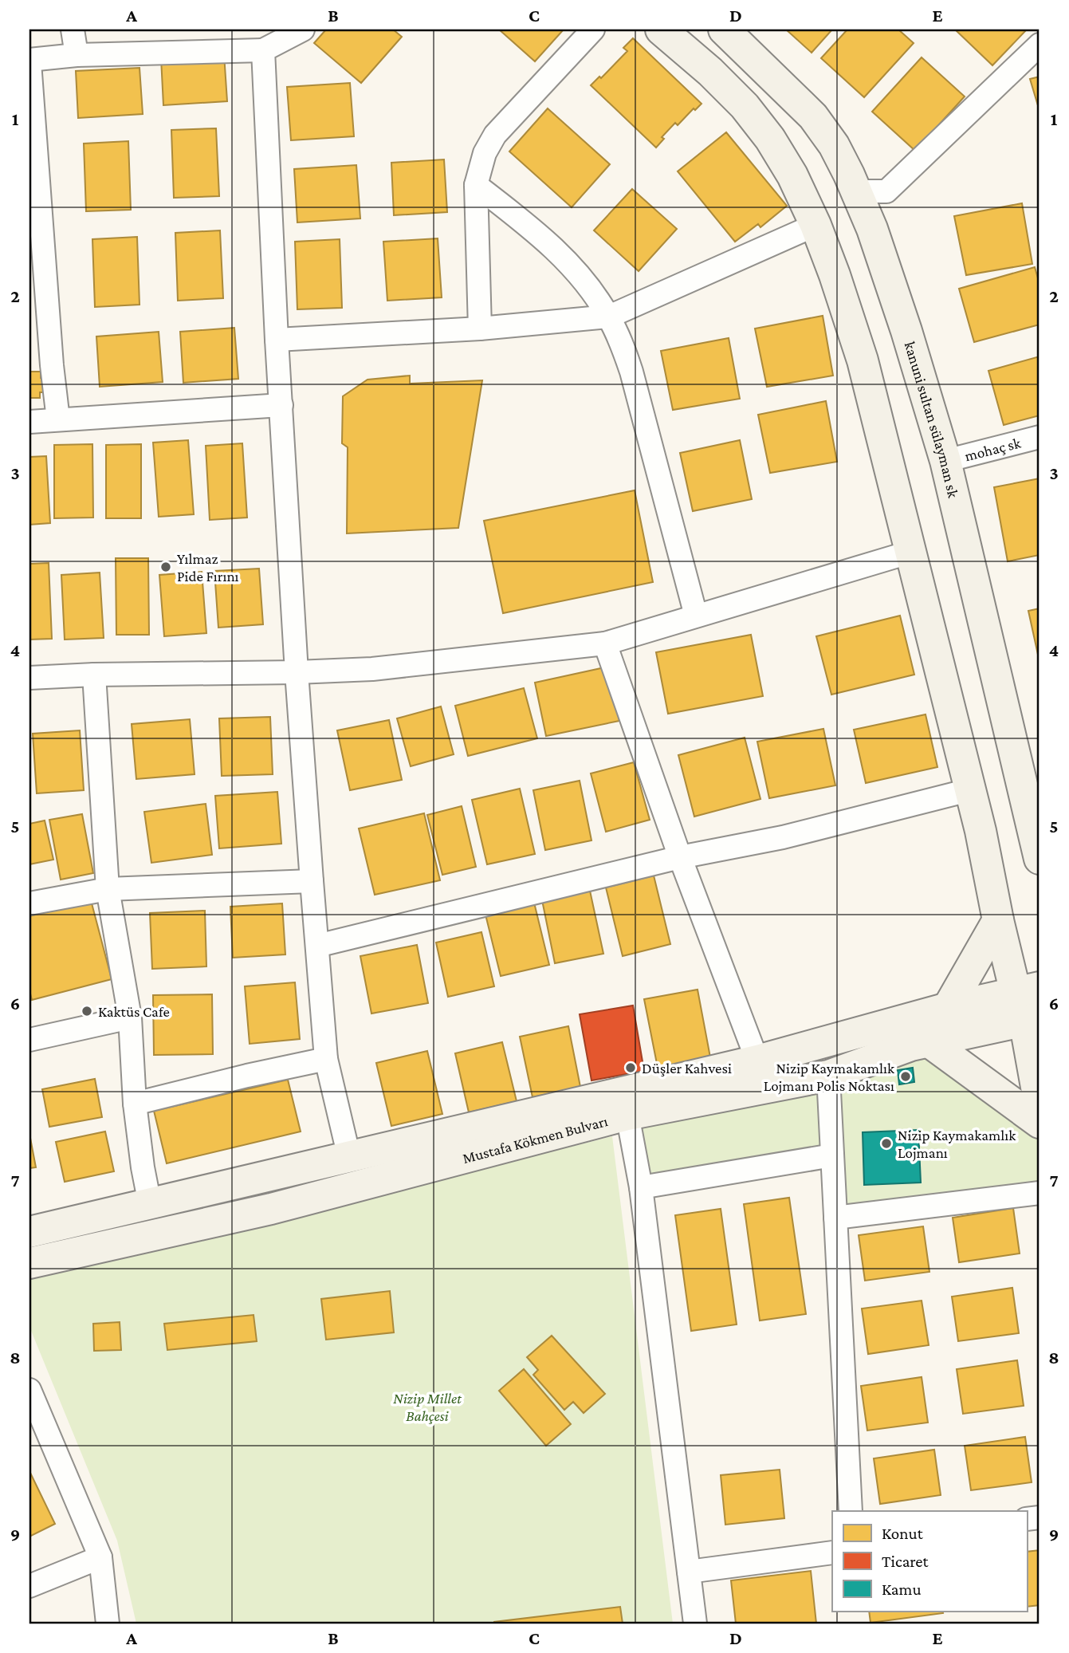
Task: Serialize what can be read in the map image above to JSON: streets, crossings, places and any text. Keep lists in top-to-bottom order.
{
  "streets": {
    "main road": ["kanuni sultan sülayman sk", "Mustafa Kökmen Bulvarı"],
    "street": ["mohaç sk"]
  },
  "crossings": [
    ["kanuni sultan sülayman sk", "mohaç sk"]
  ],
  "parks": ["Nizip Millet Bahçesi"],
  "places": [
    "Yılmaz Pide Fırını",
    "Kaktüs Cafe",
    "Düşler Kahvesi",
    "Nizip Kaymakamlık Lojmanı Polis Noktası",
    "Nizip Kaymakamlık Lojmanı"
  ],
  "legend": ["Konut", "Ticaret", "Kamu"],
  "grid": {
    "columns": [
      "A",
      "B",
      "C",
      "D",
      "E"
    ],
    "rows": [
      "1",
      "2",
      "3",
      "4",
      "5",
      "6",
      "7",
      "8",
      "9"
    ]
  }
}
